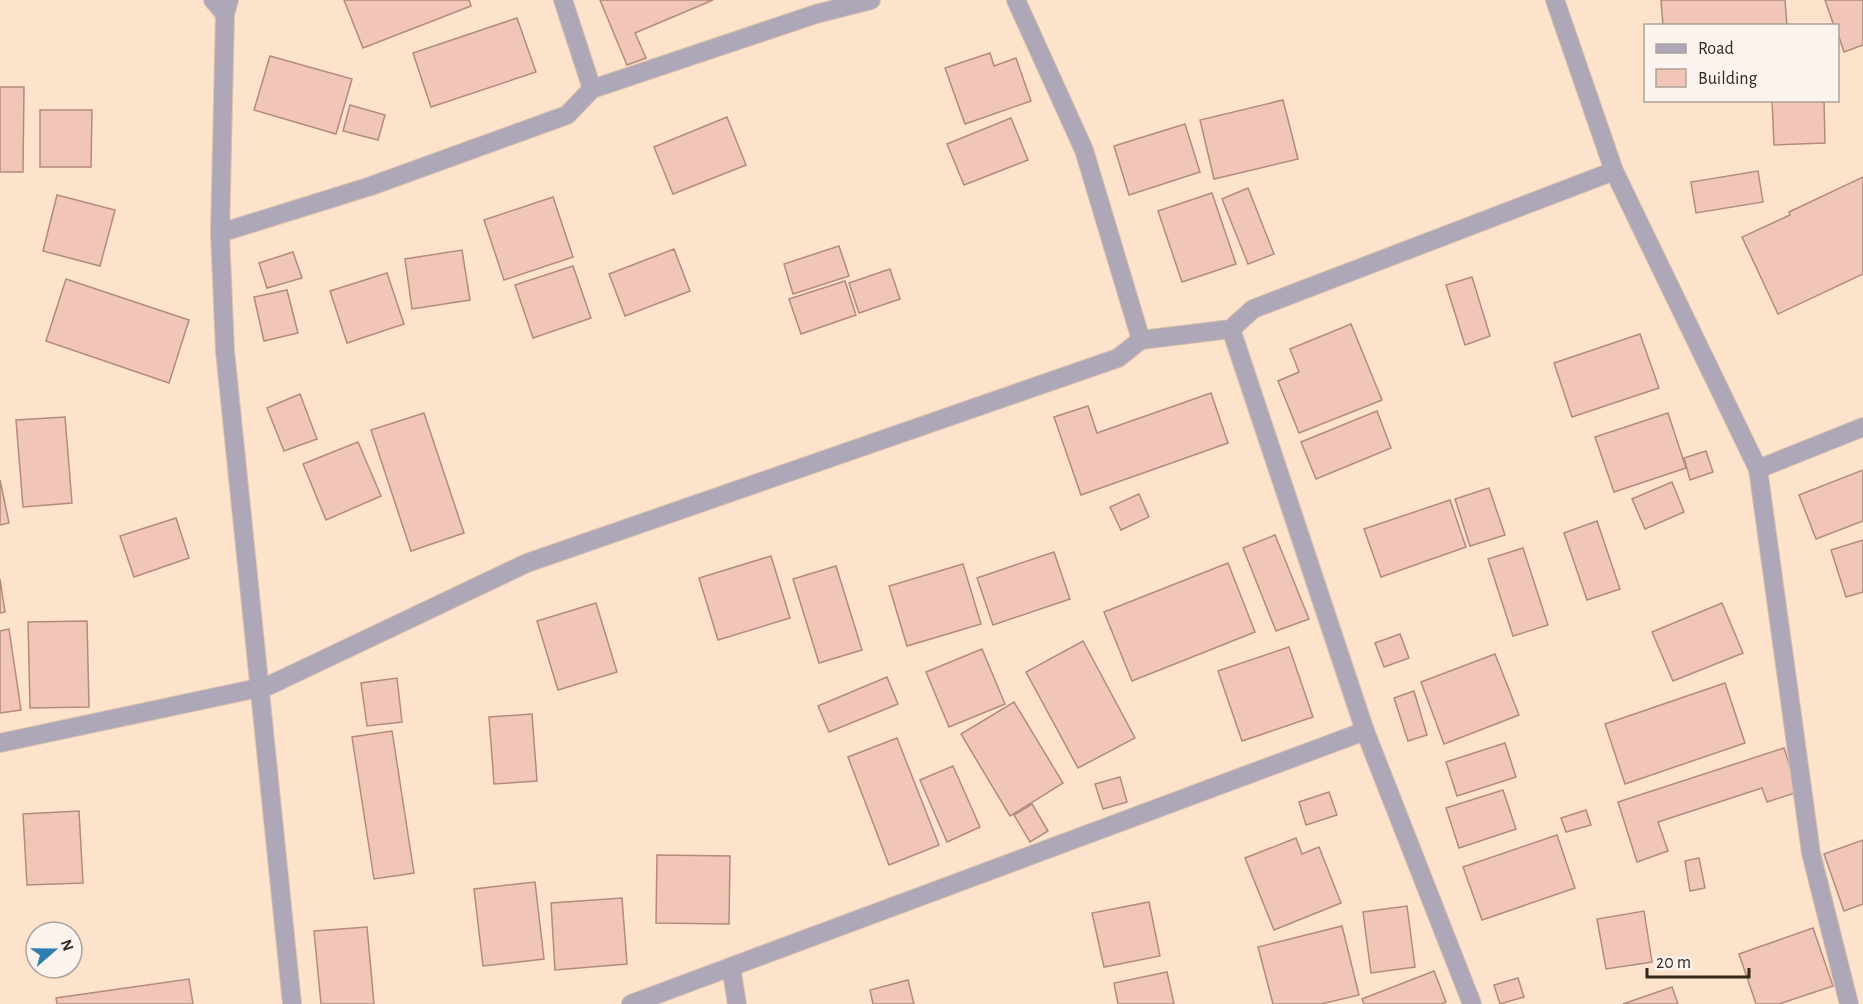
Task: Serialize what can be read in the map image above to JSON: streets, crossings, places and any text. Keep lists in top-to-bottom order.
{
  "legend": ["Road", "Building"],
  "scale_bar": "20 m",
  "north": "right"
}
